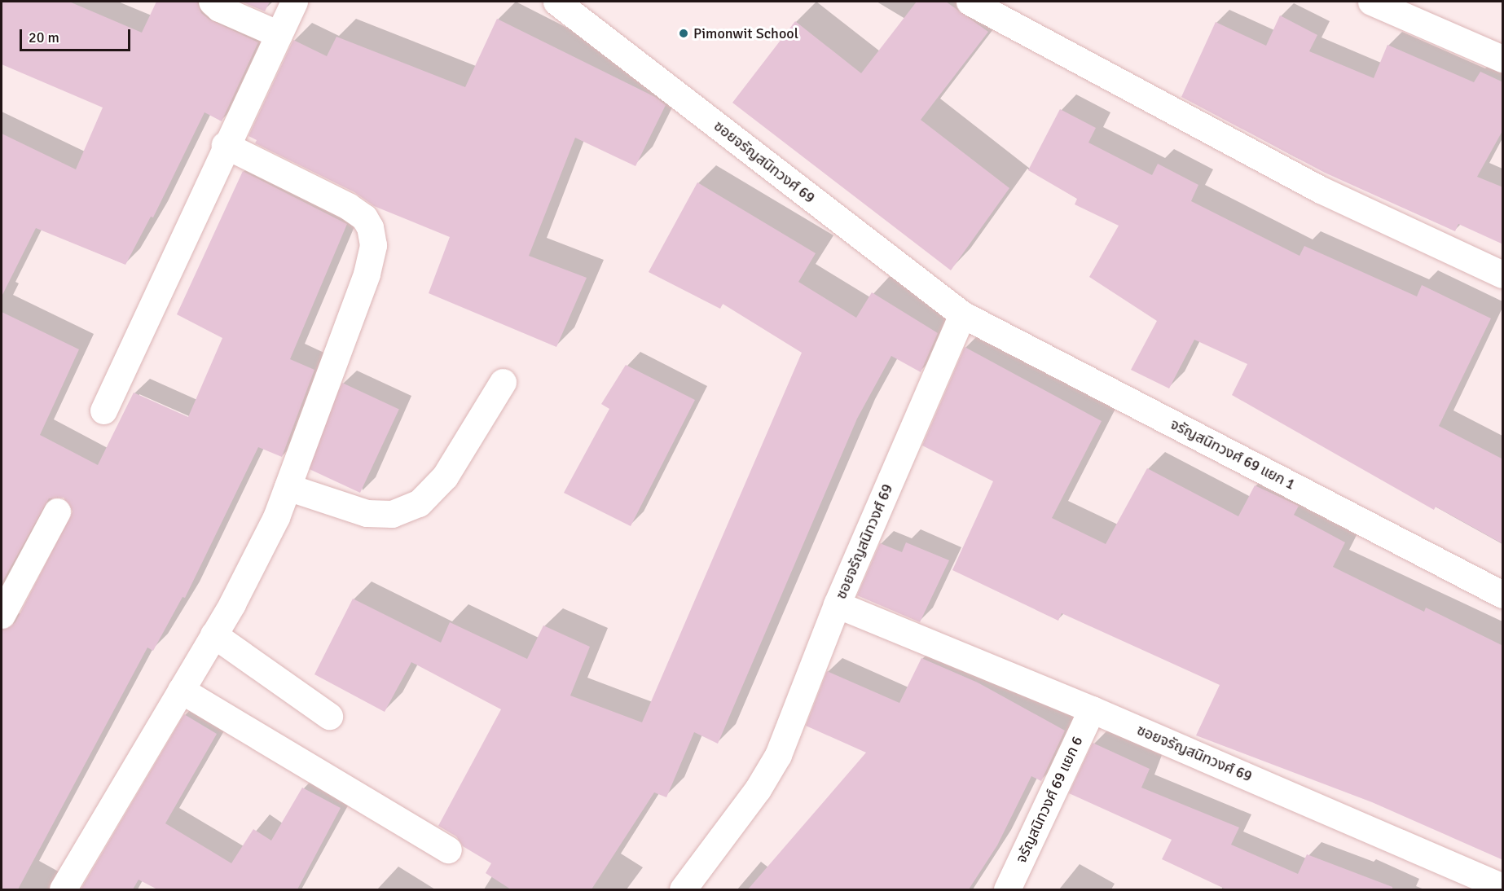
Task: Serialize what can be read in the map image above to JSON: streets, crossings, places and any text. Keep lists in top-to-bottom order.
{
  "streets": {
    "street": ["ซอยจรัญสนิทวงศ์ 69", "จรัญสนิทวงศ์ 69 แยก 1", "จรัญสนิทวงศ์ 69 แยก 6"]
  },
  "crossings": [
    ["ซอยจรัญสนิทวงศ์ 69", "จรัญสนิทวงศ์ 69 แยก 1"],
    ["ซอยจรัญสนิทวงศ์ 69", "จรัญสนิทวงศ์ 69 แยก 6"]
  ],
  "places": ["Pimonwit School"],
  "scale_bar": "20 m"
}
